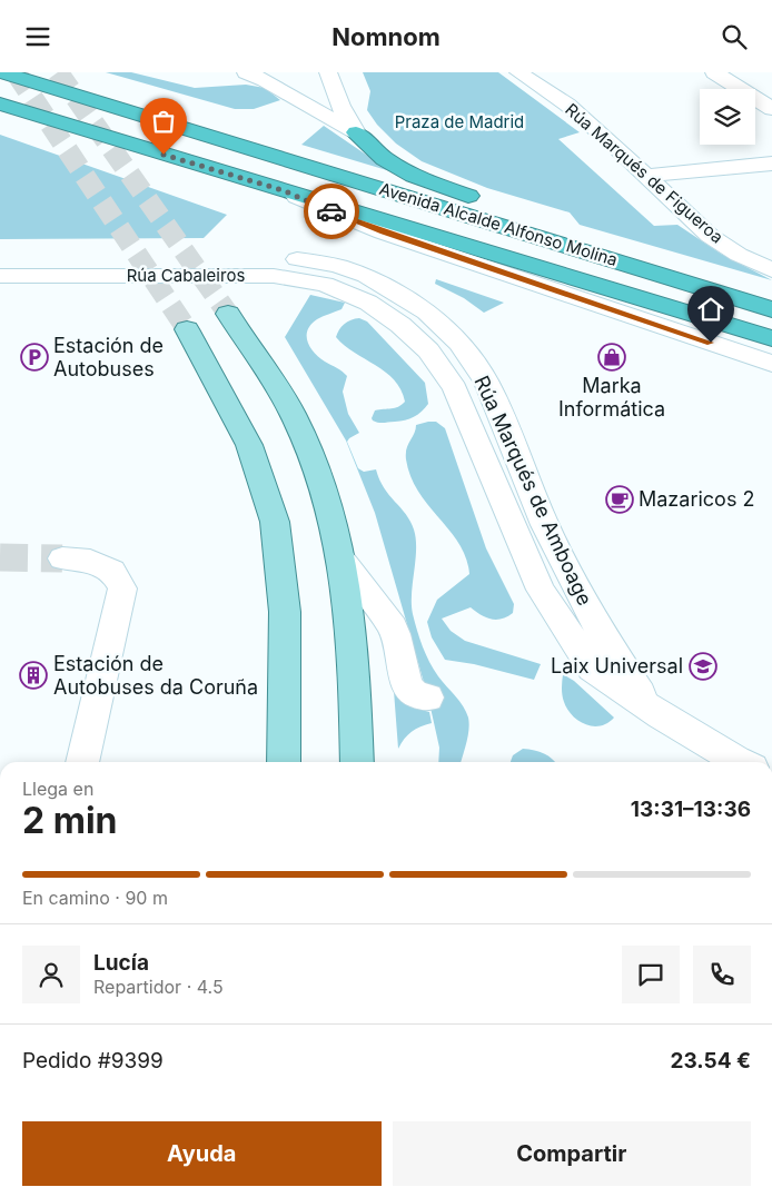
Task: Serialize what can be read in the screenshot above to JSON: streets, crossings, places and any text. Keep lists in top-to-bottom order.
{
  "streets": {
    "highway": ["Avenida Alcalde Alfonso Molina"],
    "street": ["Rúa Marqués de Figueroa", "Rúa Cabaleiros", "Rúa Marqués de Amboage"]
  },
  "crossings": [
    ["Rúa Cabaleiros", "Rúa Marqués de Amboage"]
  ],
  "parks": ["Praza de Madrid"],
  "places": {
    "parking": ["Estación de Autobuses"],
    "shop": ["Marka Informática"],
    "cafe": ["Mazaricos 2"],
    "school or university": ["Laix Universal"],
    "building": ["Estación de Autobuses da Coruña"]
  },
  "page": {
    "header": "Nomnom",
    "heading": ["2 min", "Llega en", "13:31–13:36"],
    "panel": [
      "Lucía",
      "Repartidor · 4.5",
      "Pedido #9399",
      "23.54 €"
    ],
    "bar": "En camino · 90 m",
    "buttons": ["Ayuda", "Compartir"]
  }
}
